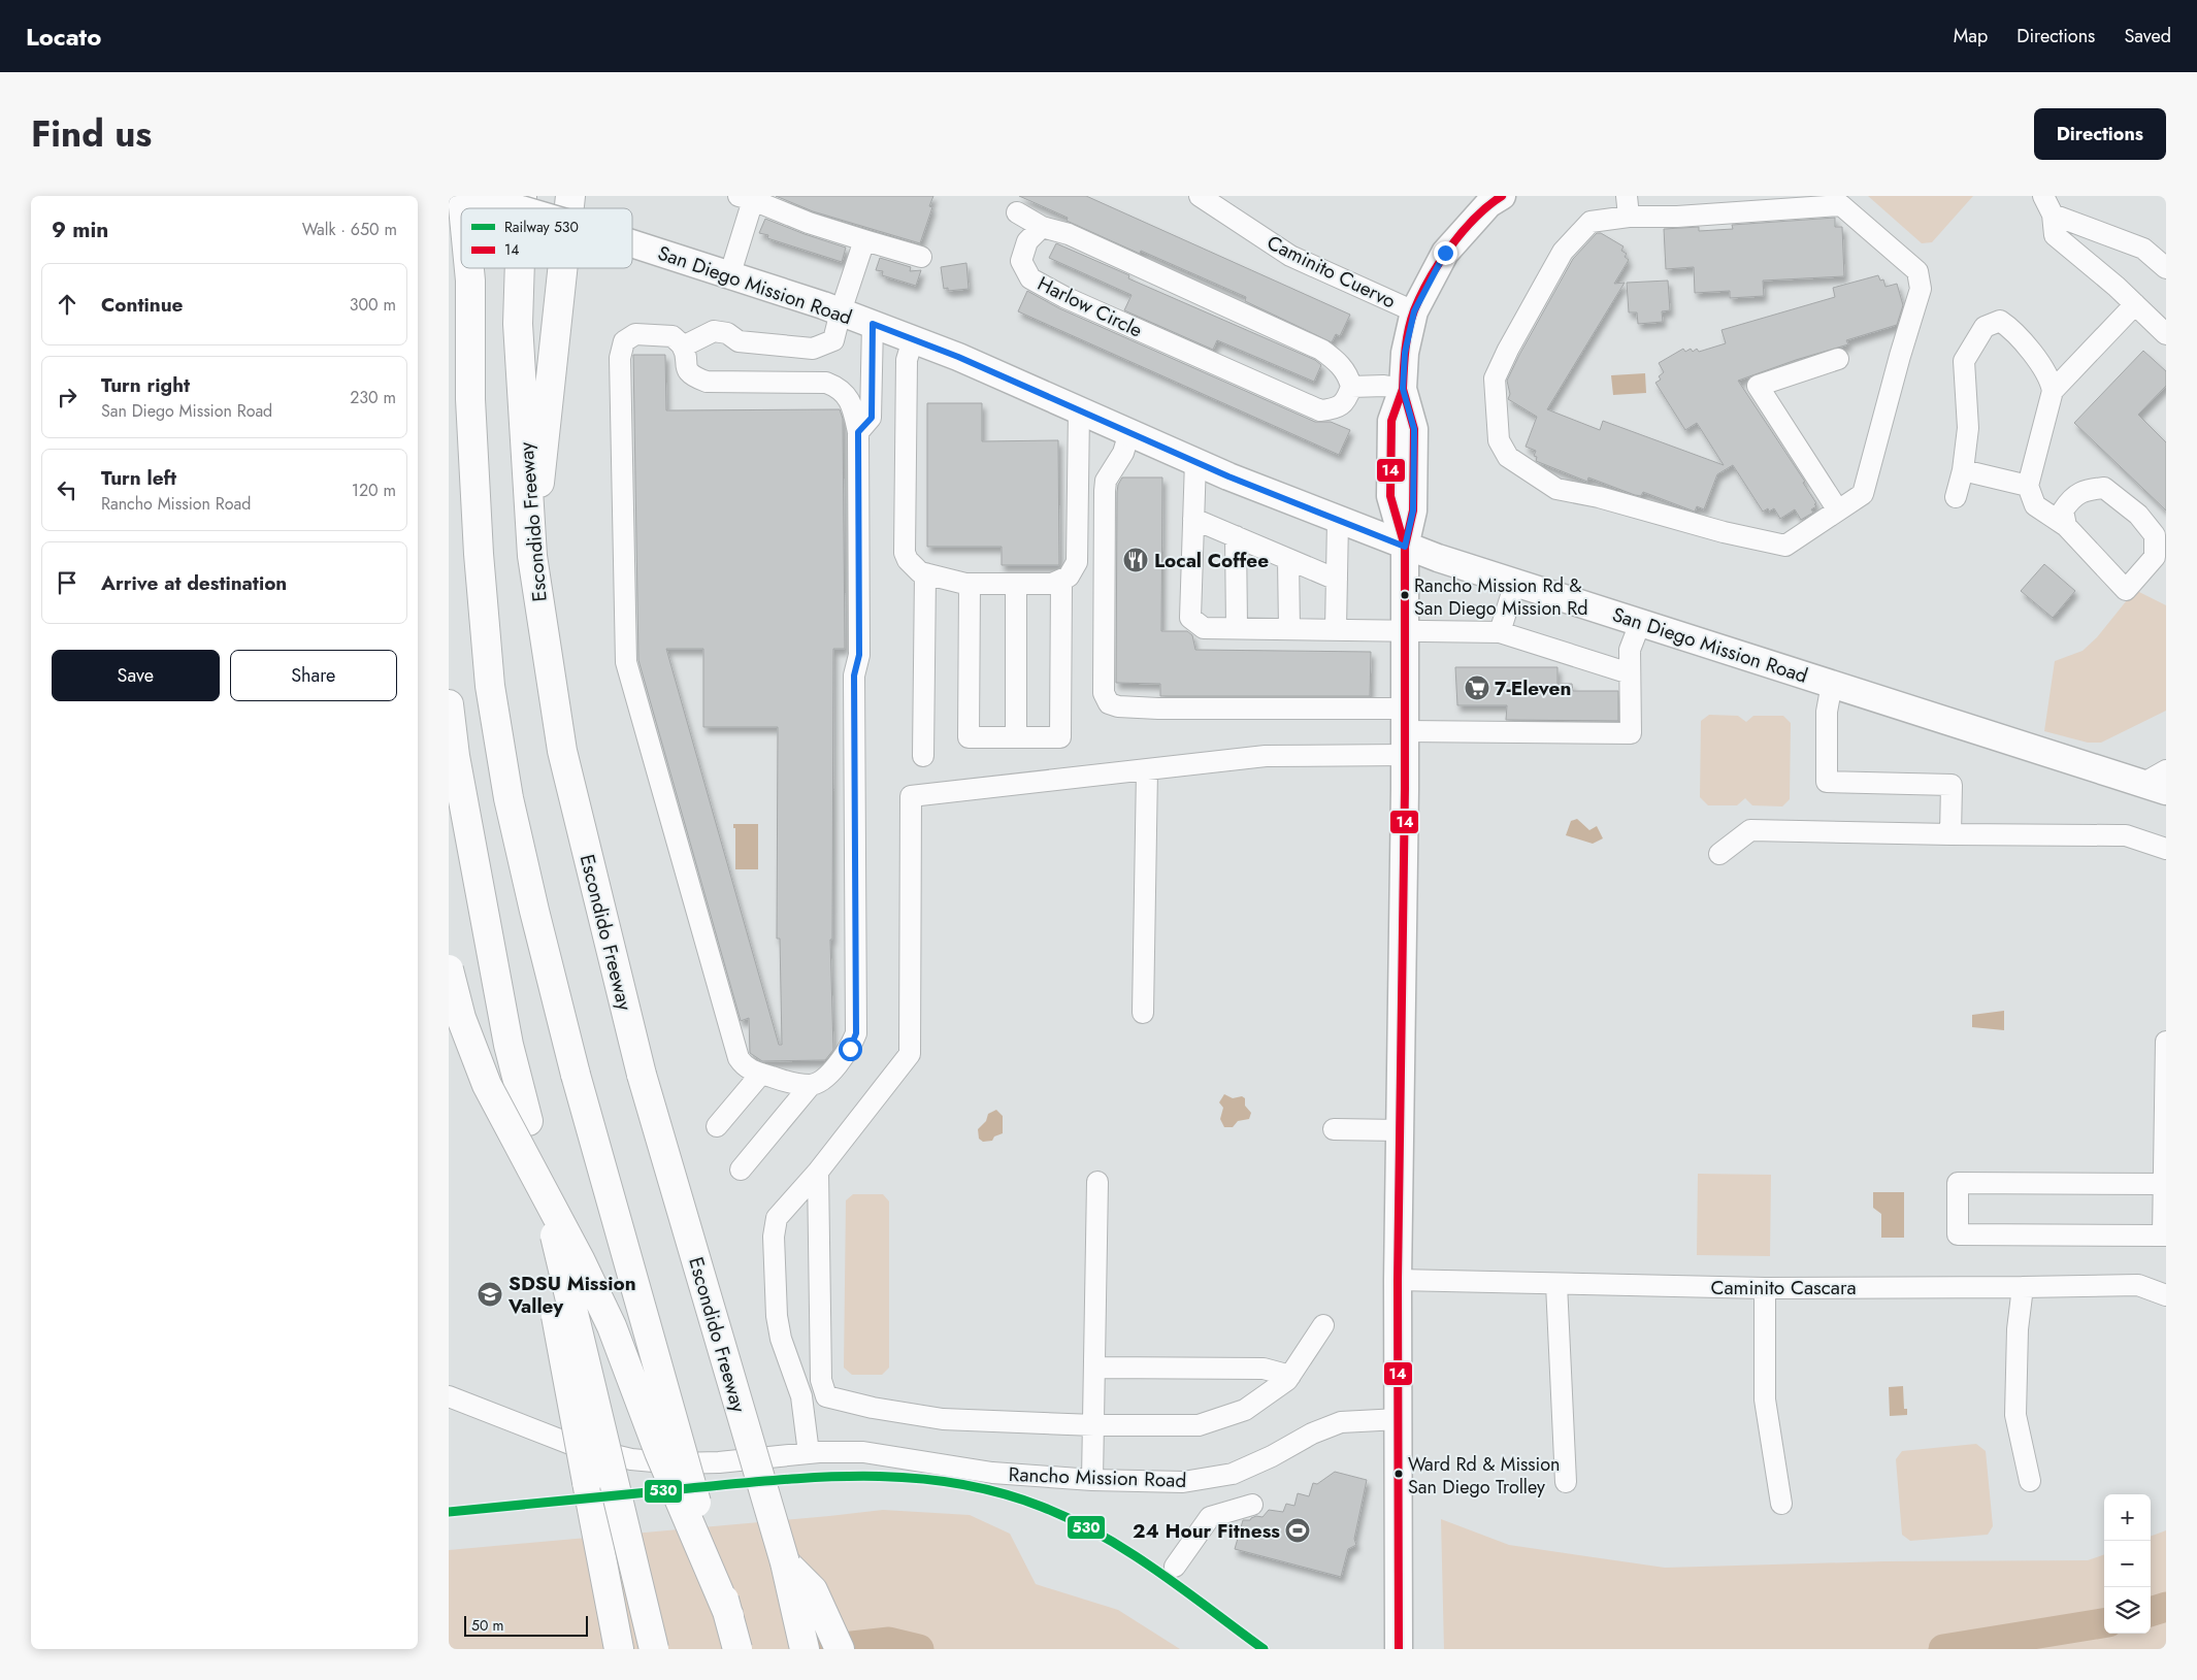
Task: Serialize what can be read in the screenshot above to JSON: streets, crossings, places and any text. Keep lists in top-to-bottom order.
{
  "streets": {
    "highway": ["Escondido Freeway"],
    "main road": ["San Diego Mission Road"],
    "street": [
      "Caminito Cuervo",
      "Harlow Circle",
      "Caminito Cascara",
      "Rancho Mission Road"
    ]
  },
  "places": {
    "restaurant": ["Local Coffee"],
    "other": ["Rancho Mission Rd & San Diego Mission Rd", "Ward Rd & Mission San Diego Trolley"],
    "supermarket": ["7-Eleven"],
    "school or university": ["SDSU Mission Valley"],
    "sports": ["24 Hour Fitness"]
  },
  "lines": ["transit line 14", "rail line 530"],
  "legend": ["Railway 530", "14"],
  "scale_bar": "50 m",
  "page": {
    "header": "Locato",
    "nav": ["Map", "Directions", "Saved"],
    "title": "Find us",
    "buttons": [
      "Directions",
      ["Save", "Share"]
    ],
    "heading": ["9 min", "Walk · 650 m"],
    "list": [
      ["Continue", "300 m"],
      ["Turn right", "San Diego Mission Road", "230 m"],
      ["Turn left", "Rancho Mission Road", "120 m"],
      "Arrive at destination"
    ],
    "map_buttons": ["+", "−"],
    "scale": "50 m"
  }
}
